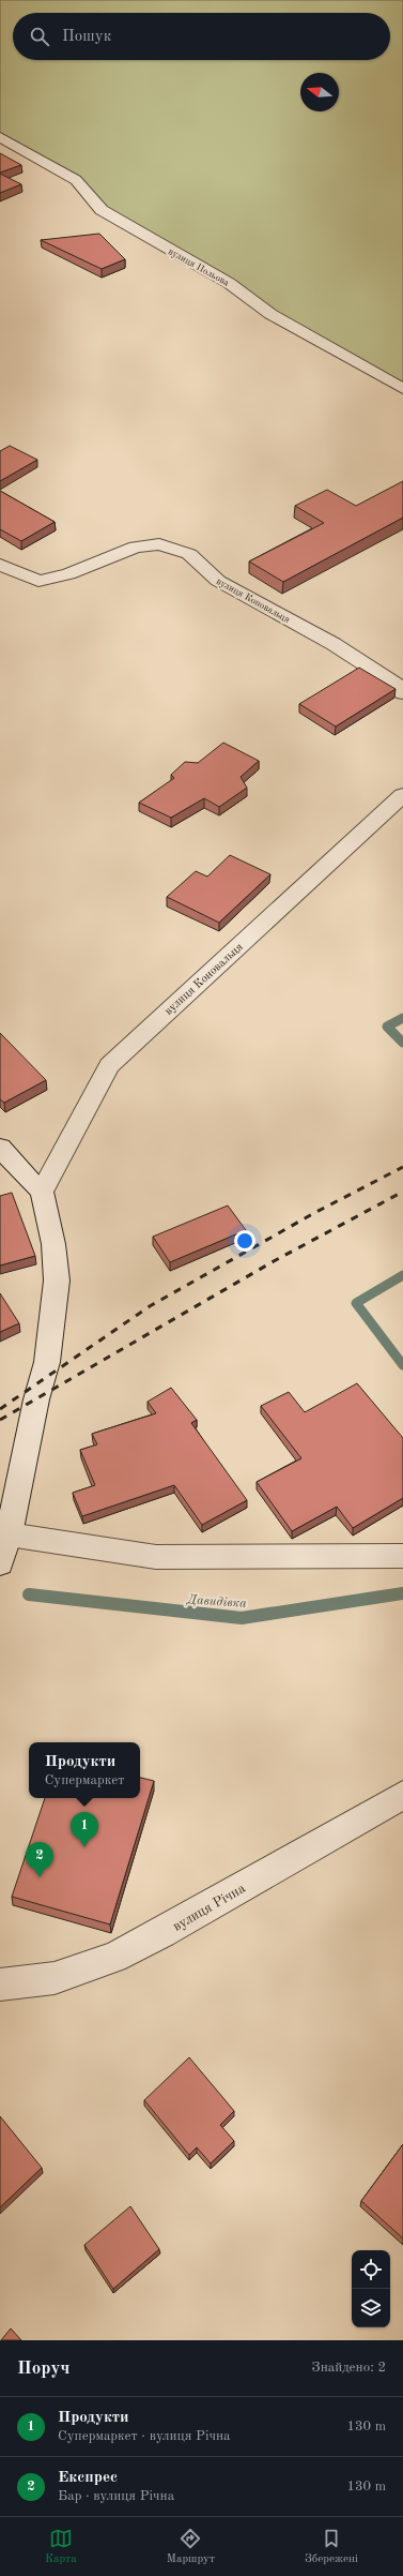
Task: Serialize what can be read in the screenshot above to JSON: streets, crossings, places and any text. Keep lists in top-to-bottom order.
{
  "streets": {
    "street": ["вулиця Польова", "вулиця Коновальця", "вулиця Річна"]
  },
  "water": ["Давидівка"],
  "north": "left",
  "page": {
    "search": "Пошук",
    "popup": ["Продукти", "Супермаркет"],
    "pins": ["1", "2"],
    "heading": ["Поруч", "Знайдено: 2"],
    "list": [
      {
        "mark": "1",
        "name": "Продукти",
        "note": "Супермаркет · вулиця Річна",
        "value": "130 m"
      },
      {
        "mark": "2",
        "name": "Експрес",
        "note": "Бар · вулиця Річна",
        "value": "130 m"
      }
    ],
    "nav": ["Карта", "Маршрут", "Збережені"]
  }
}
